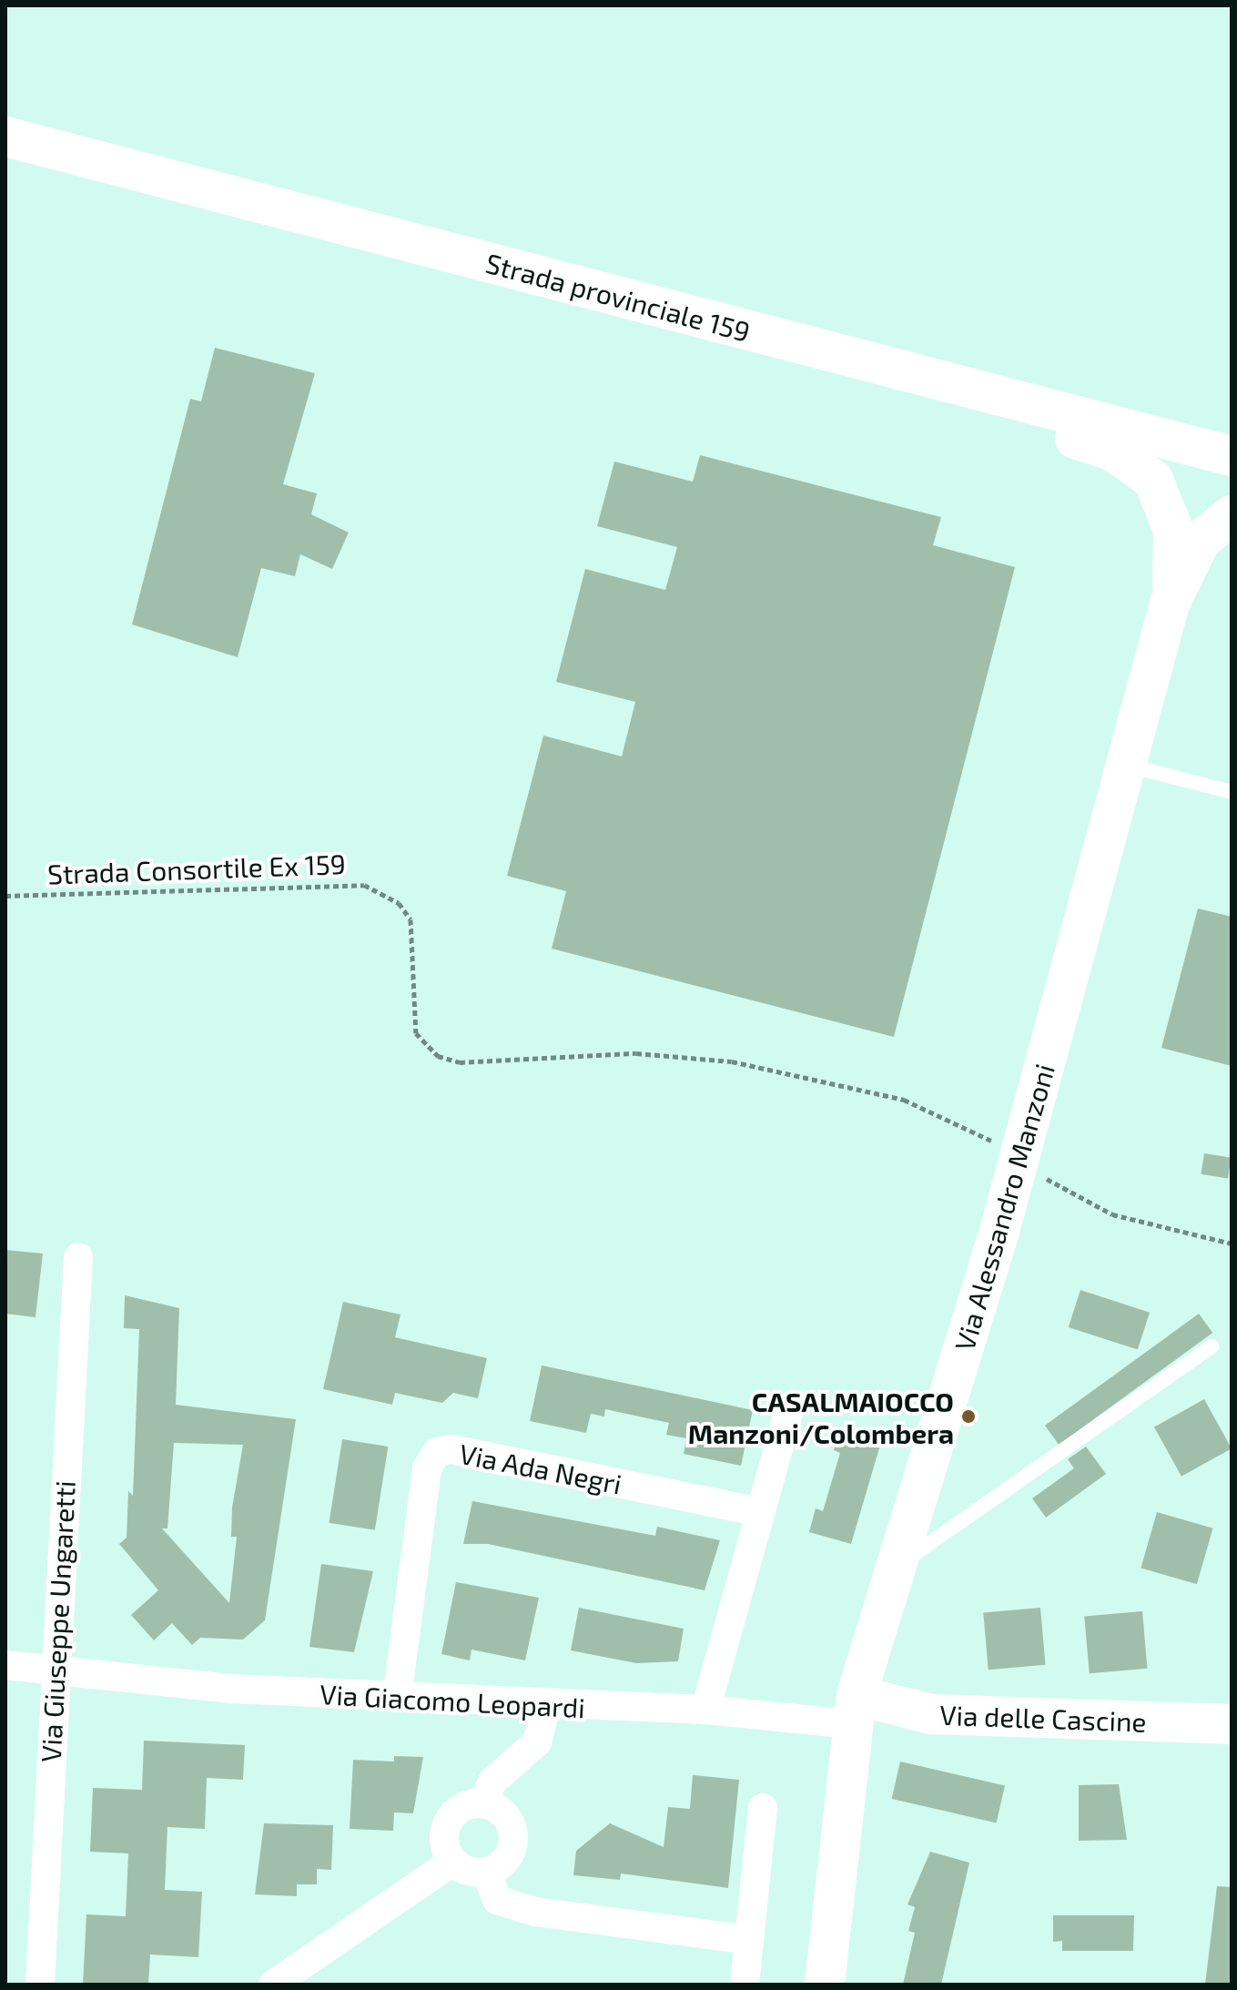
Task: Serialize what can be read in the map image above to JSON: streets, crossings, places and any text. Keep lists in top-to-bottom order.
{
  "streets": {
    "street": [
      "Strada provinciale 159",
      "Via Alessandro Manzoni",
      "Via Ada Negri",
      "Via Giuseppe Ungaretti",
      "Via Giacomo Leopardi",
      "Via delle Cascine"
    ],
    "path": ["Strada Consortile Ex 159"]
  },
  "crossings": [
    ["Strada Consortile Ex 159", "Via Alessandro Manzoni"],
    ["Via Alessandro Manzoni", "Via Giacomo Leopardi"],
    ["Via Alessandro Manzoni", "Via delle Cascine"],
    ["Via Ada Negri", "Via Giacomo Leopardi"],
    ["Via Giuseppe Ungaretti", "Via Giacomo Leopardi"],
    ["Via Giacomo Leopardi", "Via delle Cascine"]
  ],
  "places": ["CASALMAIOCCO Manzoni/Colombera"]
}
